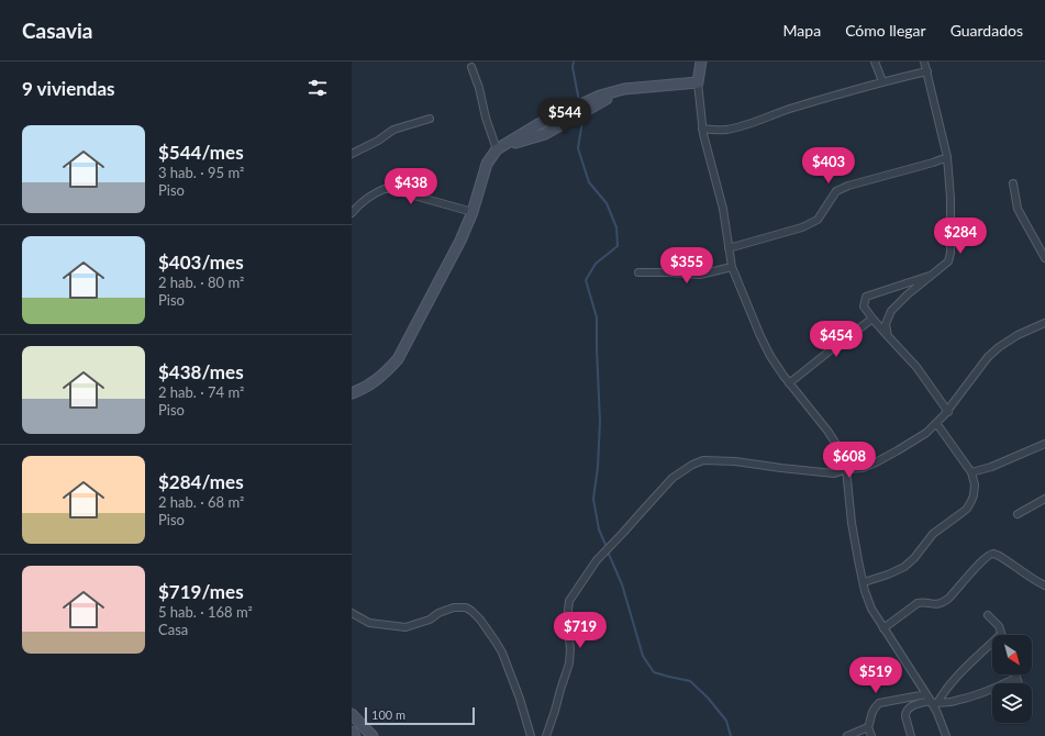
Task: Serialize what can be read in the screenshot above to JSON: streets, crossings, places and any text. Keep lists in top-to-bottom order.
{
  "scale_bar": "100 m",
  "north": "bottom right",
  "page": {
    "header": "Casavia",
    "nav": ["Mapa", "Cómo llegar", "Guardados"],
    "heading": "9 viviendas",
    "price": [
      "$544",
      "$403",
      "$438",
      "$284",
      "$355",
      "$454",
      "$608",
      "$719",
      "$519"
    ],
    "list": [
      {
        "name": "$544/mes",
        "note": "3 hab. · 95 m² · Piso"
      },
      {
        "name": "$403/mes",
        "note": "2 hab. · 80 m² · Piso"
      },
      {
        "name": "$438/mes",
        "note": "2 hab. · 74 m² · Piso"
      },
      {
        "name": "$284/mes",
        "note": "2 hab. · 68 m² · Piso"
      },
      {
        "name": "$719/mes",
        "note": "5 hab. · 168 m² · Casa"
      }
    ],
    "scale": "100 m"
  }
}
